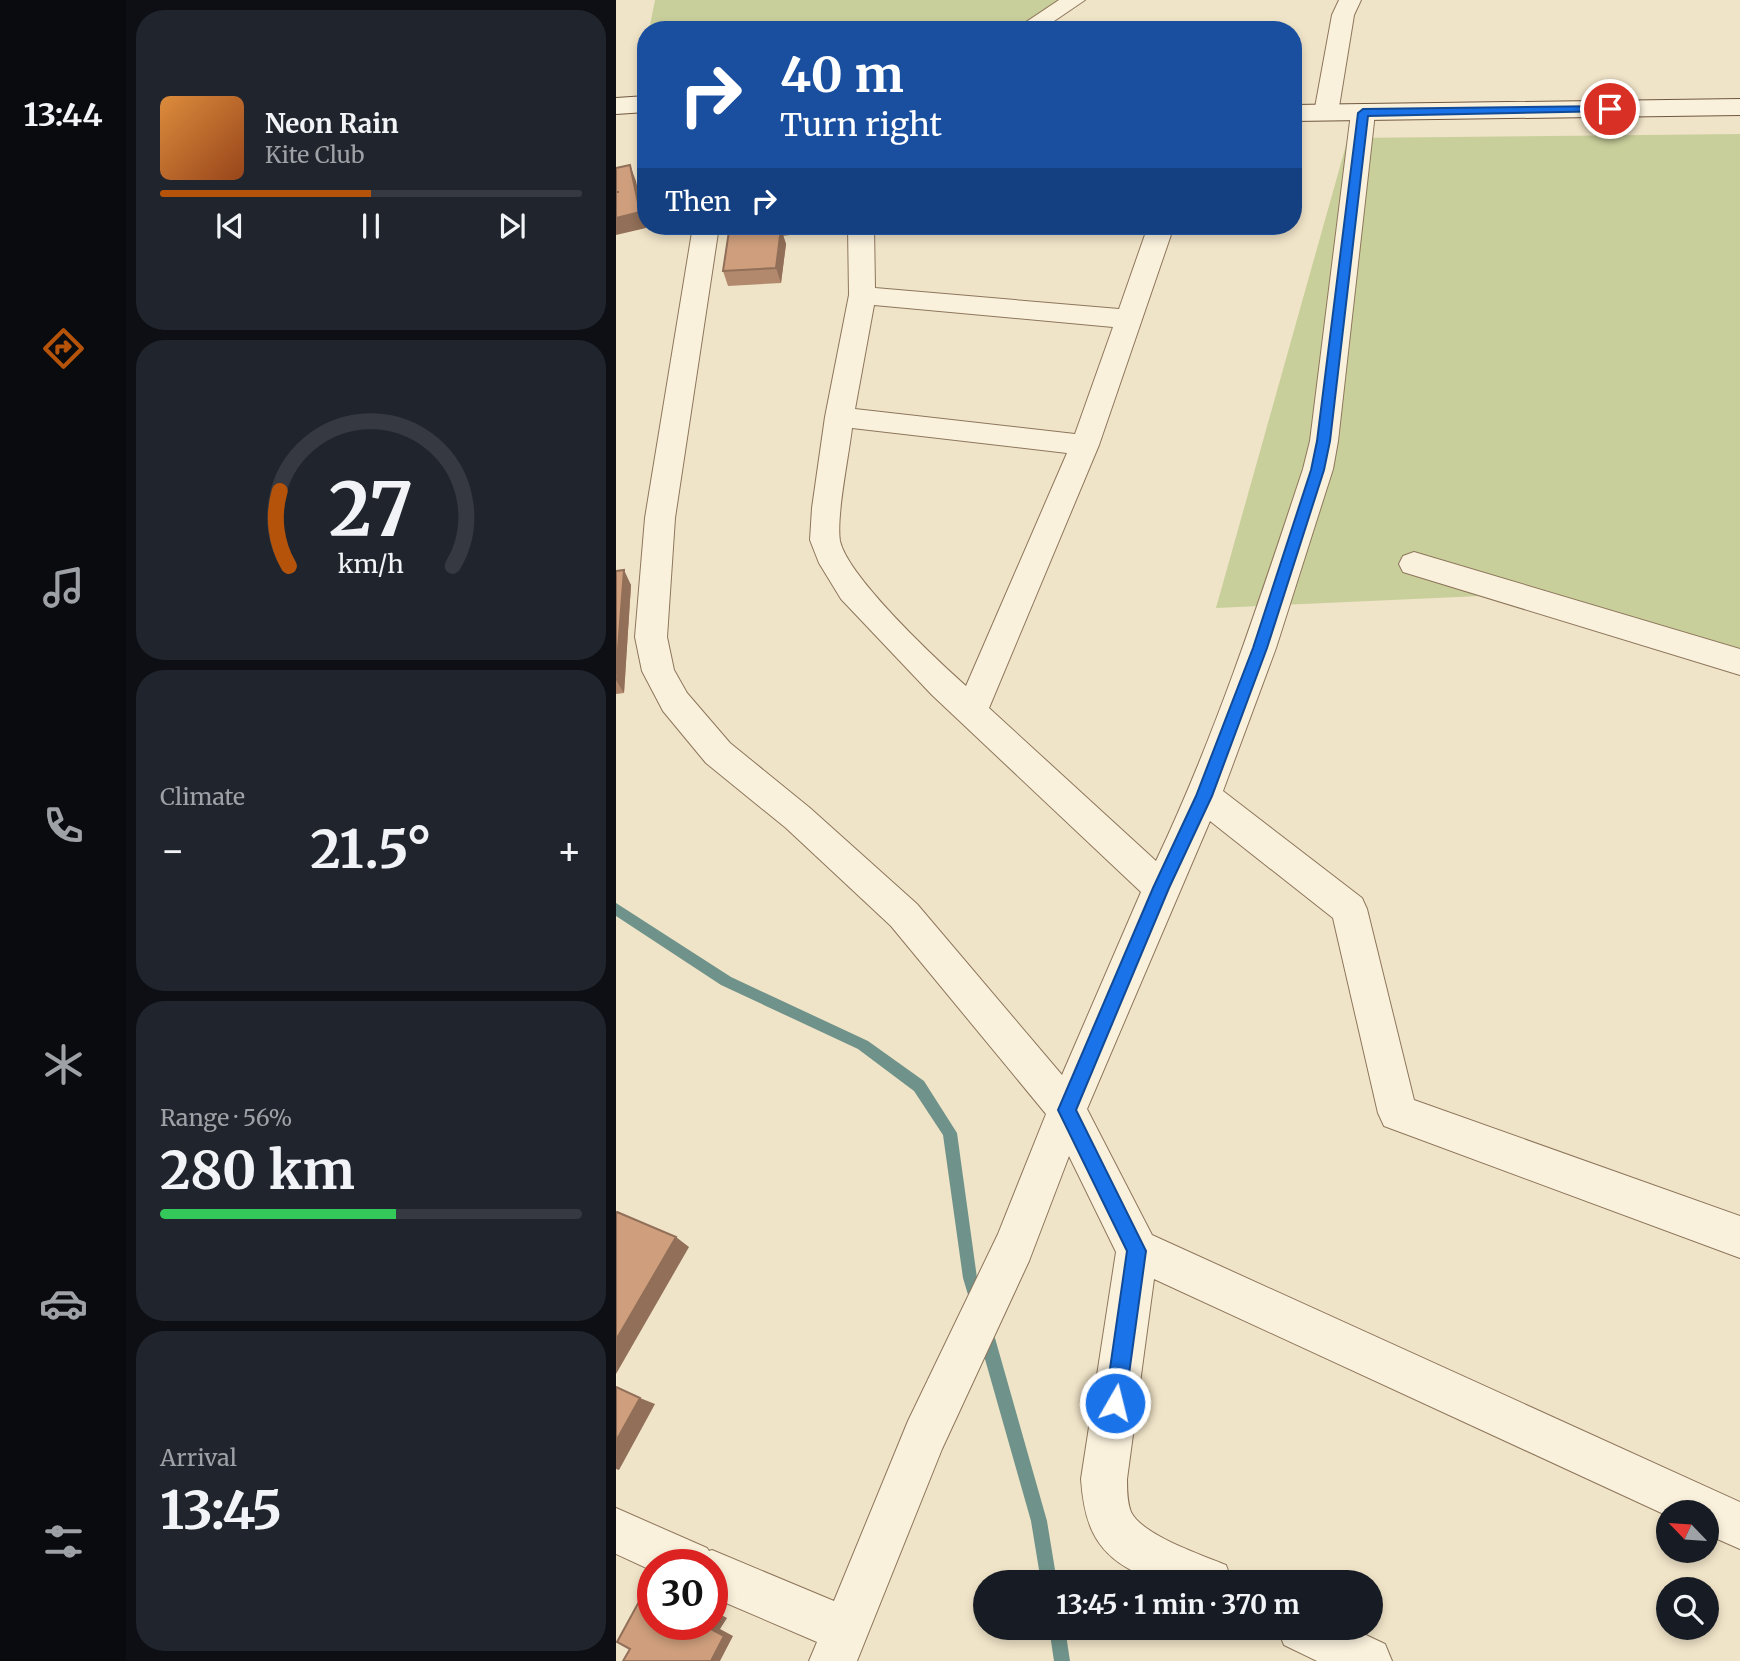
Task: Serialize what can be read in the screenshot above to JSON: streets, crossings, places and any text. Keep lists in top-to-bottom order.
{
  "north": "top left",
  "page": {
    "tabs": "13:44",
    "turn": ["40 m", "Turn right"],
    "song": ["Neon Rain", "Kite Club"],
    "then": "Then",
    "tile": [
      "Climate",
      ["Range · 56%", "280 km"],
      ["Arrival", "13:45"]
    ],
    "heat": ["−", "21.5°", "+"],
    "limit": "30",
    "trip": "13:45 · 1 min · 370 m",
    "gauge": ["27", "km/h"]
  }
}
